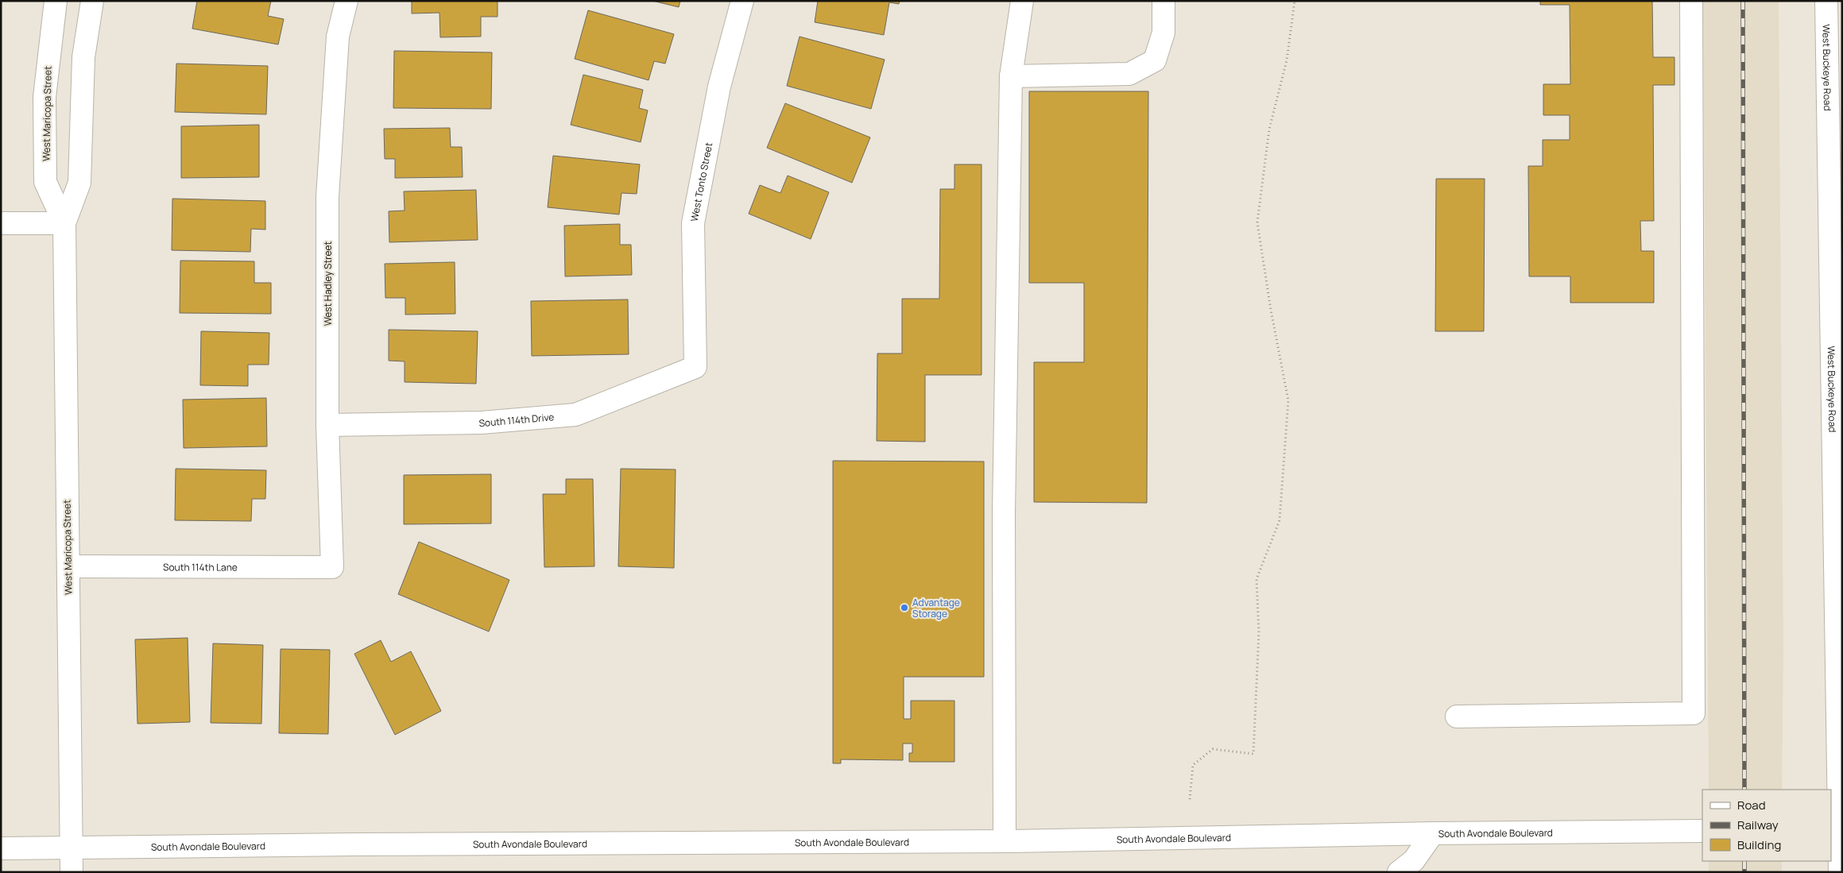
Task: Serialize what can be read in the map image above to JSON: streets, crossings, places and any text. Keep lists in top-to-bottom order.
{
  "streets": {
    "street": [
      "West Buckeye Road",
      "West Maricopa Street",
      "West Tonto Street",
      "West Hadley Street",
      "South 114th Drive",
      "South 114th Lane",
      "South Avondale Boulevard"
    ]
  },
  "crossings": [
    ["West Maricopa Street", "South 114th Lane"],
    ["West Maricopa Street", "South Avondale Boulevard"],
    ["West Tonto Street", "South 114th Drive"],
    ["West Hadley Street", "South 114th Drive"],
    ["West Hadley Street", "South 114th Lane"]
  ],
  "places": ["Advantage Storage"],
  "legend": ["Road", "Railway", "Building"]
}
